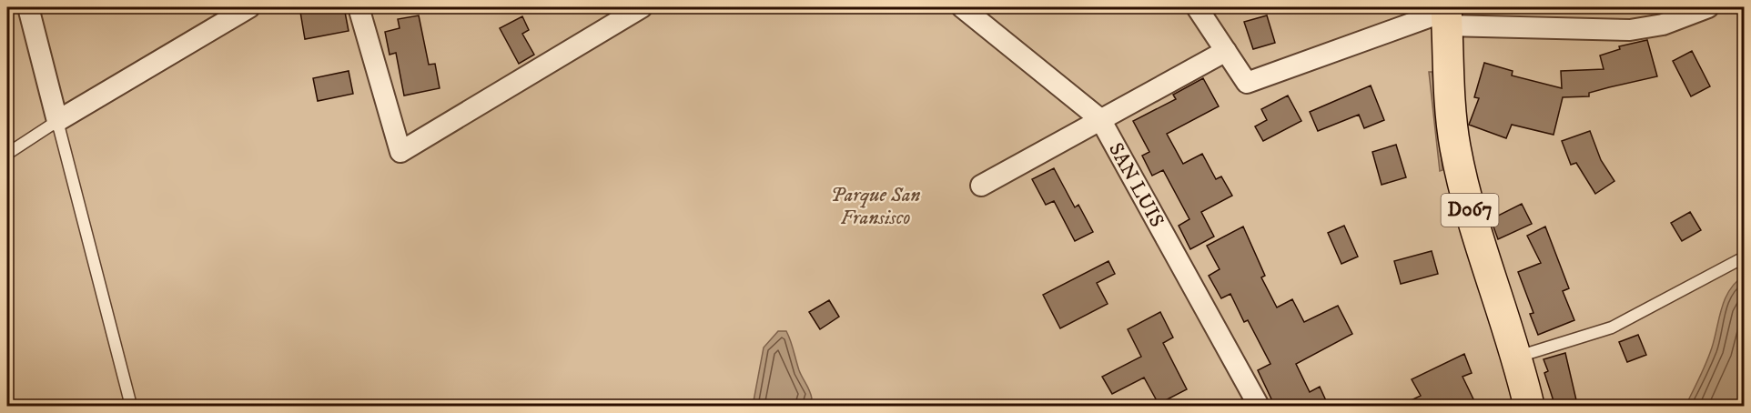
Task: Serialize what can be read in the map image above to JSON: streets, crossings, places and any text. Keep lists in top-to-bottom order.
{
  "streets": {
    "main road": ["D067"],
    "street": ["SAN LUIS"]
  },
  "parks": ["Parque San Fransisco"]
}
